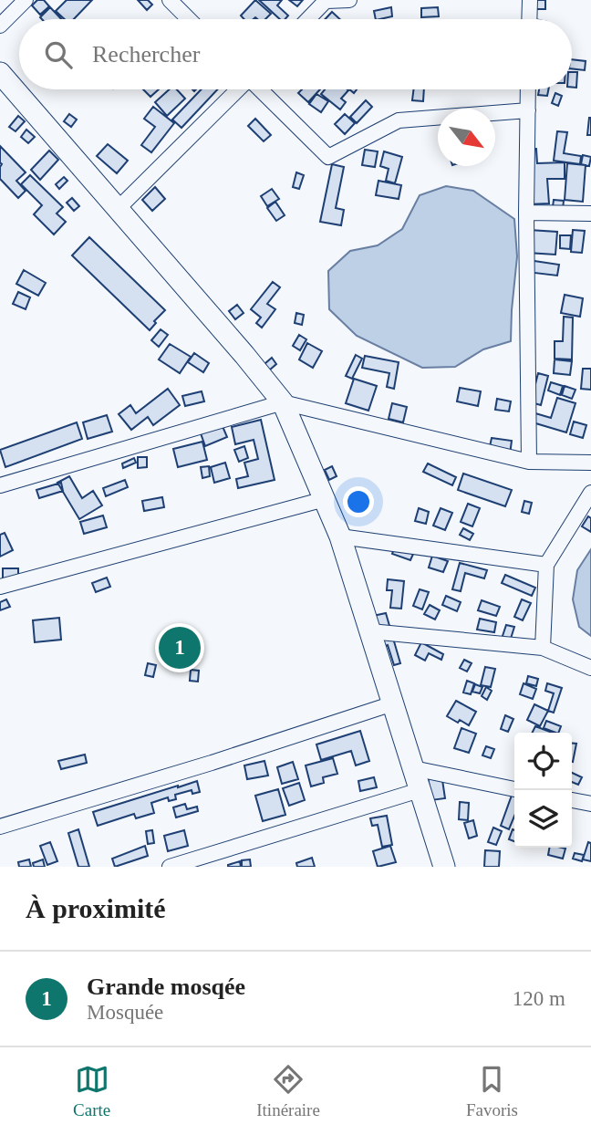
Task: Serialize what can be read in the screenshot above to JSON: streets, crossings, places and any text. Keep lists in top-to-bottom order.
{
  "north": "bottom right",
  "page": {
    "search": "Rechercher",
    "pins": "1",
    "heading": "À proximité",
    "list": [
      {
        "mark": "1",
        "name": "Grande mosqée",
        "note": "Mosquée",
        "value": "120 m"
      }
    ],
    "nav": ["Carte", "Itinéraire", "Favoris"]
  }
}
